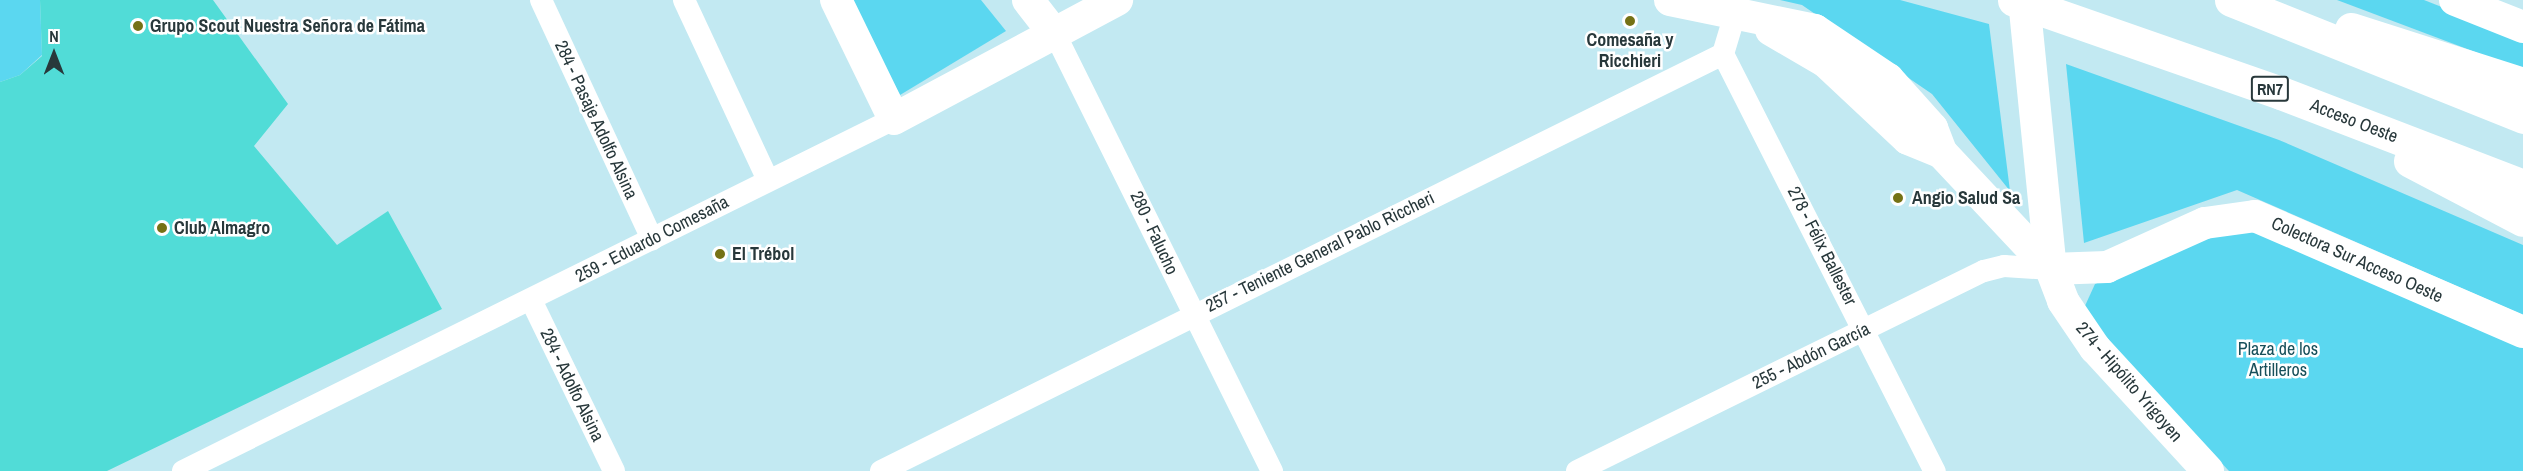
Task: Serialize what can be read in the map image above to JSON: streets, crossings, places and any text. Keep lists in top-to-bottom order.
{
  "streets": {
    "highway": ["RN7", "Acceso Oeste"],
    "street": [
      "284 - Pasaje Adolfo Alsina",
      "280 - Falucho",
      "259 - Eduardo Comesaña",
      "278 - Félix Ballester",
      "257 - Teniente General Pablo Riccheri",
      "Colectora Sur Acceso Oeste",
      "255 - Abdón García",
      "274 - Hipólito Yrigoyen",
      "284 - Adolfo Alsina"
    ]
  },
  "crossings": [
    ["284 - Pasaje Adolfo Alsina", "259 - Eduardo Comesaña"],
    ["280 - Falucho", "259 - Eduardo Comesaña"],
    ["280 - Falucho", "257 - Teniente General Pablo Riccheri"],
    ["259 - Eduardo Comesaña", "284 - Adolfo Alsina"],
    ["278 - Félix Ballester", "257 - Teniente General Pablo Riccheri"],
    ["278 - Félix Ballester", "255 - Abdón García"],
    ["Colectora Sur Acceso Oeste", "255 - Abdón García"],
    ["Colectora Sur Acceso Oeste", "274 - Hipólito Yrigoyen"],
    ["255 - Abdón García", "274 - Hipólito Yrigoyen"]
  ],
  "parks": ["Plaza de los Artilleros"],
  "places": [
    "Comesaña y Ricchieri",
    "Grupo Scout Nuestra Señora de Fátima",
    "Angio Salud Sa",
    "Club Almagro",
    "El Trébol"
  ],
  "north": "top"
}
